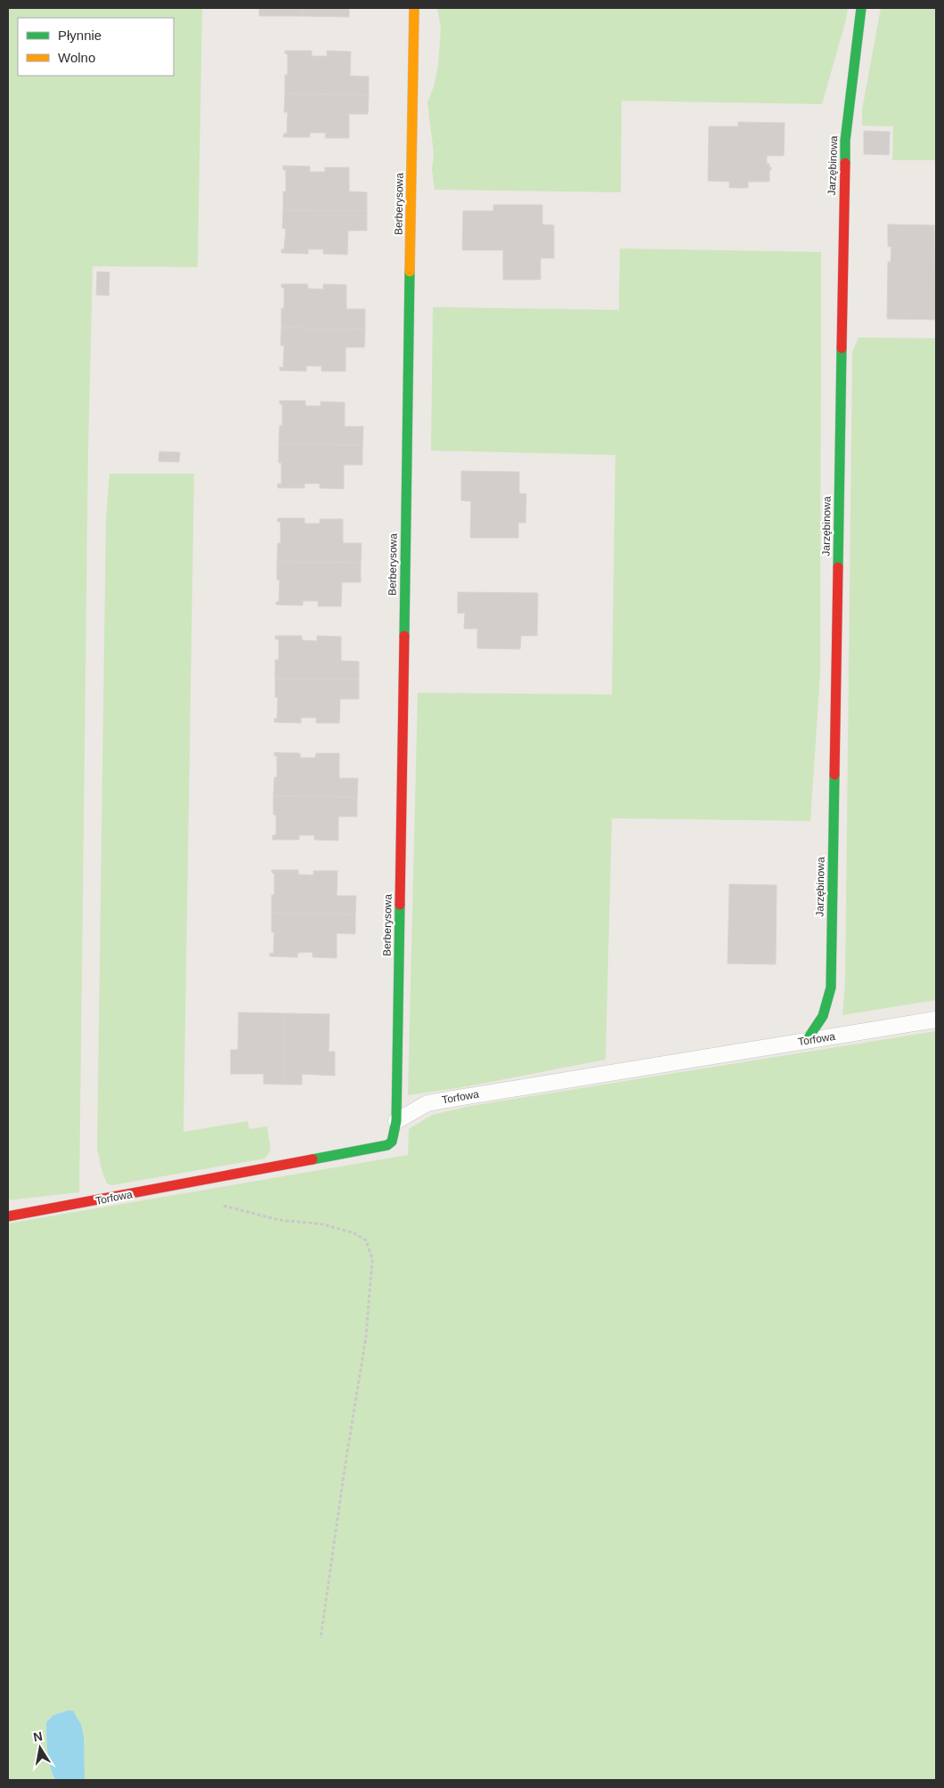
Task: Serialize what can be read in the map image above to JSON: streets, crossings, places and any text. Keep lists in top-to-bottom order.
{
  "streets": {
    "street": ["Jarzębinowa", "Berberysowa", "Torfowa"]
  },
  "crossings": [
    ["Jarzębinowa", "Torfowa"],
    ["Berberysowa", "Torfowa"]
  ],
  "legend": ["Płynnie", "Wolno"],
  "north": "top"
}
